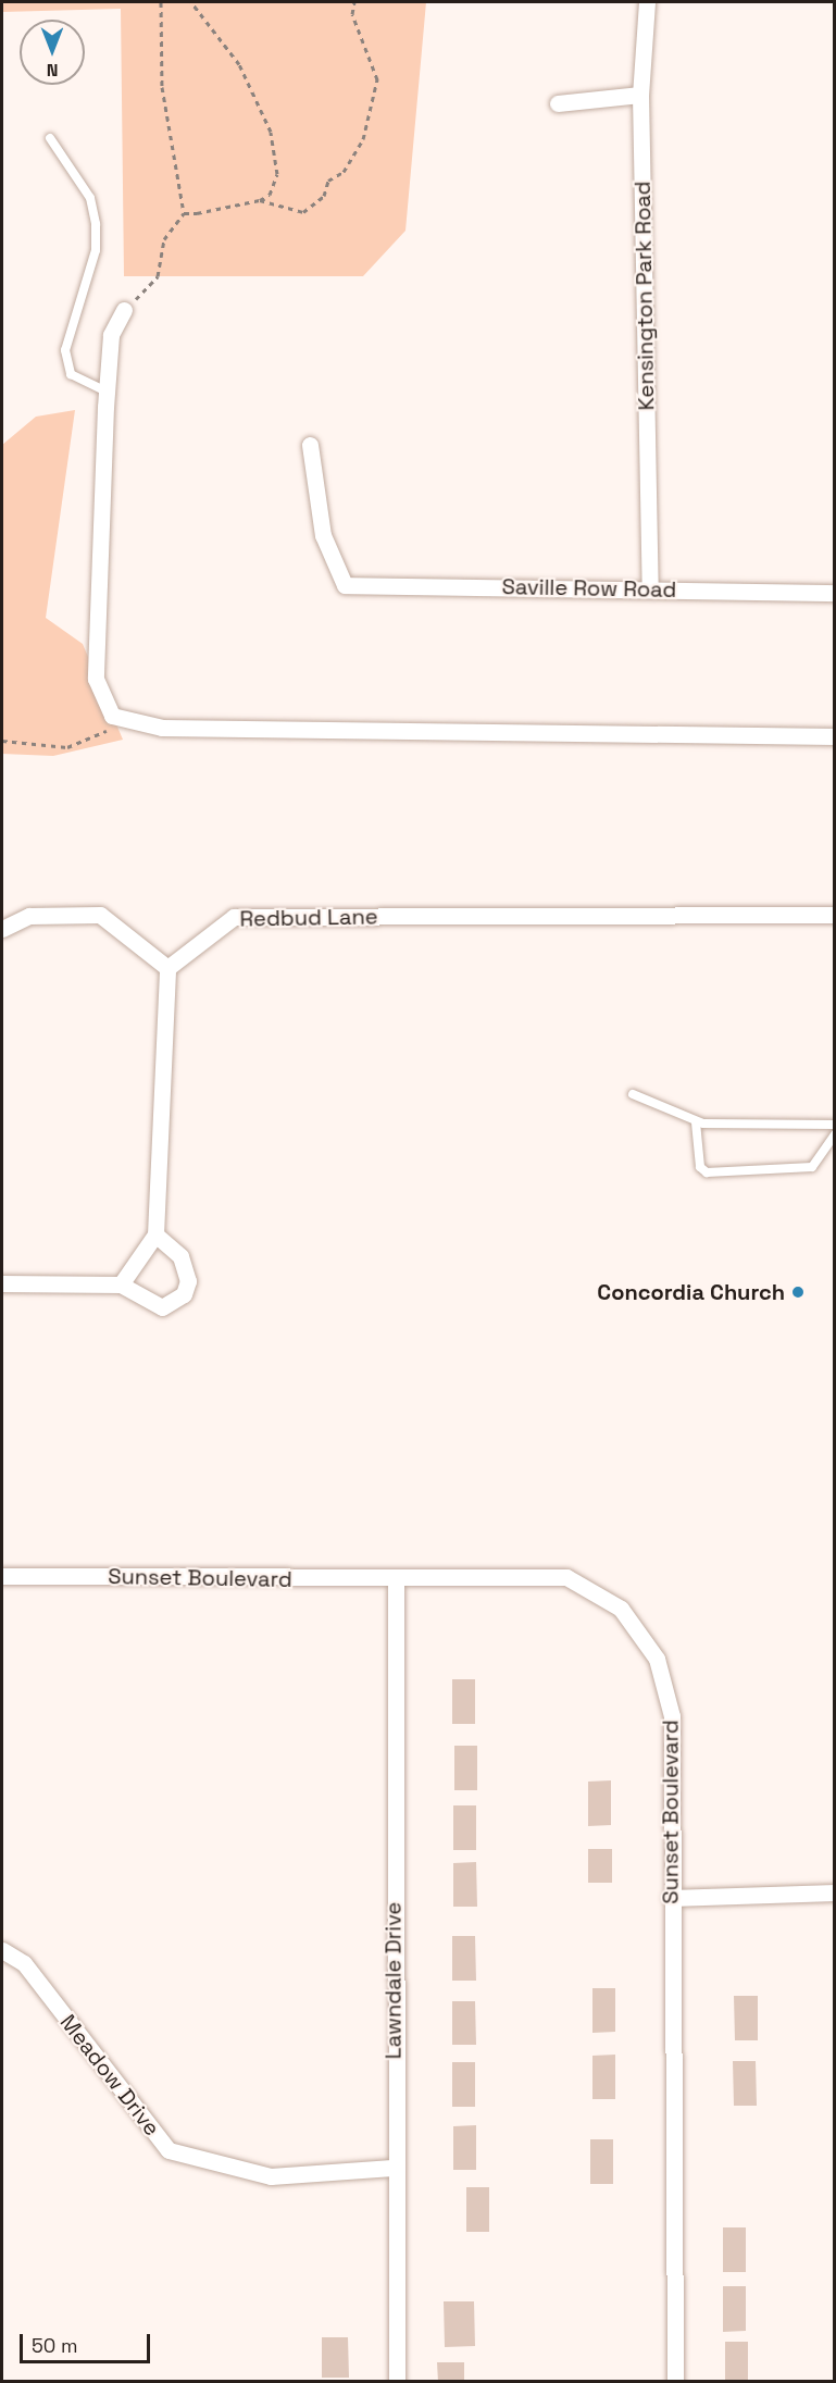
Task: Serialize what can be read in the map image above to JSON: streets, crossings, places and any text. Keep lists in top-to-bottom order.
{
  "streets": {
    "street": [
      "Kensington Park Road",
      "Saville Row Road",
      "Redbud Lane",
      "Sunset Boulevard",
      "Lawndale Drive",
      "Meadow Drive"
    ]
  },
  "crossings": [
    ["Kensington Park Road", "Saville Row Road"],
    ["Sunset Boulevard", "Lawndale Drive"],
    ["Lawndale Drive", "Meadow Drive"]
  ],
  "places": ["Concordia Church"],
  "scale_bar": "50 m",
  "north": "bottom"
}
